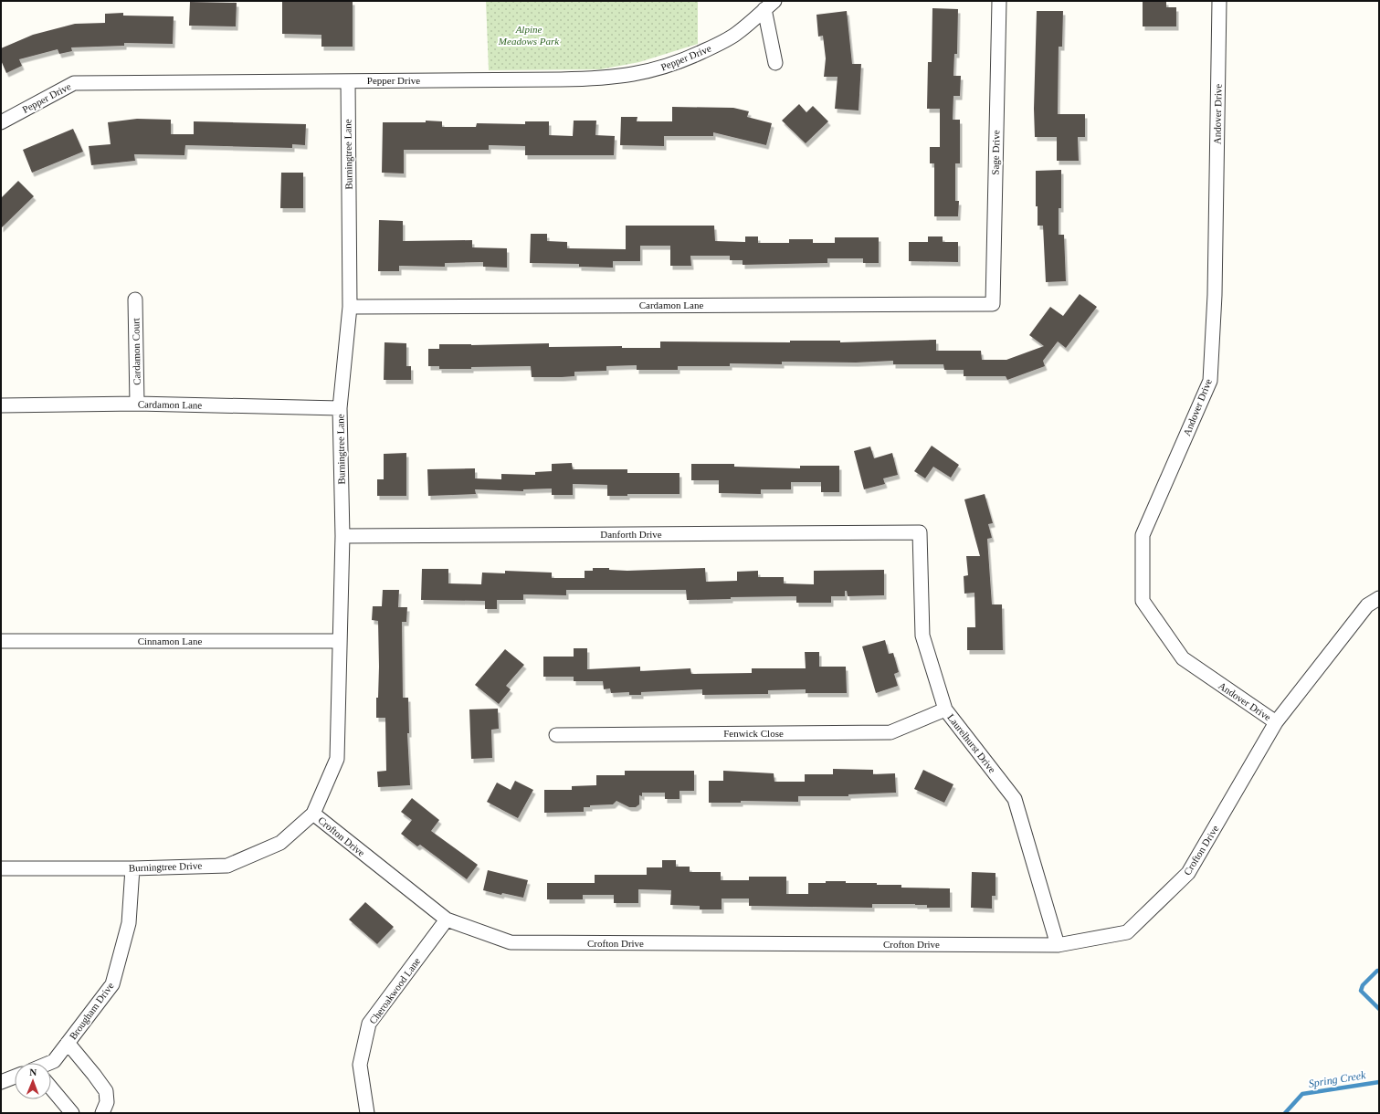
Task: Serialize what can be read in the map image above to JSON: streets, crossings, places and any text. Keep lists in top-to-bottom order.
{
  "streets": {
    "street": [
      "Pepper Drive",
      "Andover Drive",
      "Sage Drive",
      "Burningtree Lane",
      "Cardamon Lane",
      "Cardamon Court",
      "Danforth Drive",
      "Cinnamon Lane",
      "Fenwick Close",
      "Laurelhurst Drive",
      "Crofton Drive",
      "Burningtree Drive",
      "Cheroakwood Lane",
      "Brougham Drive"
    ]
  },
  "crossings": [
    ["Pepper Drive", "Burningtree Lane"],
    ["Andover Drive", "Crofton Drive"],
    ["Sage Drive", "Cardamon Lane"],
    ["Burningtree Lane", "Cardamon Lane"],
    ["Burningtree Lane", "Danforth Drive"],
    ["Burningtree Lane", "Cinnamon Lane"],
    ["Burningtree Lane", "Crofton Drive"],
    ["Burningtree Lane", "Burningtree Drive"],
    ["Cardamon Lane", "Cardamon Court"],
    ["Danforth Drive", "Laurelhurst Drive"],
    ["Fenwick Close", "Laurelhurst Drive"],
    ["Laurelhurst Drive", "Crofton Drive"],
    ["Crofton Drive", "Burningtree Drive"],
    ["Crofton Drive", "Cheroakwood Lane"],
    ["Burningtree Drive", "Brougham Drive"]
  ],
  "water": ["Spring Creek"],
  "parks": ["Alpine Meadows Park"],
  "north": "top"
}
